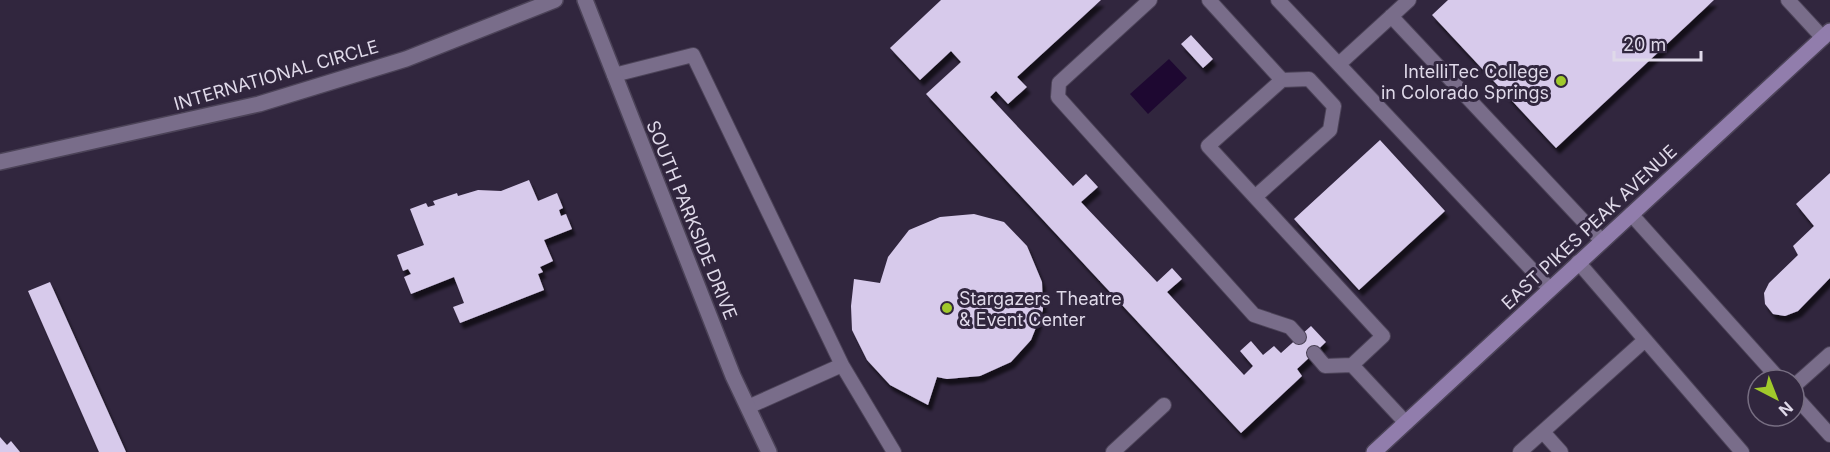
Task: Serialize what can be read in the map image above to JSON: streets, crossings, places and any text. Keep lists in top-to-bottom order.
{
  "streets": {
    "main road": ["EAST PIKES PEAK AVENUE"],
    "street": ["INTERNATIONAL CIRCLE", "SOUTH PARKSIDE DRIVE"]
  },
  "places": ["IntelliTec College in Colorado Springs", "Stargazers Theatre & Event Center"],
  "scale_bar": "20 m",
  "north": "bottom right"
}
